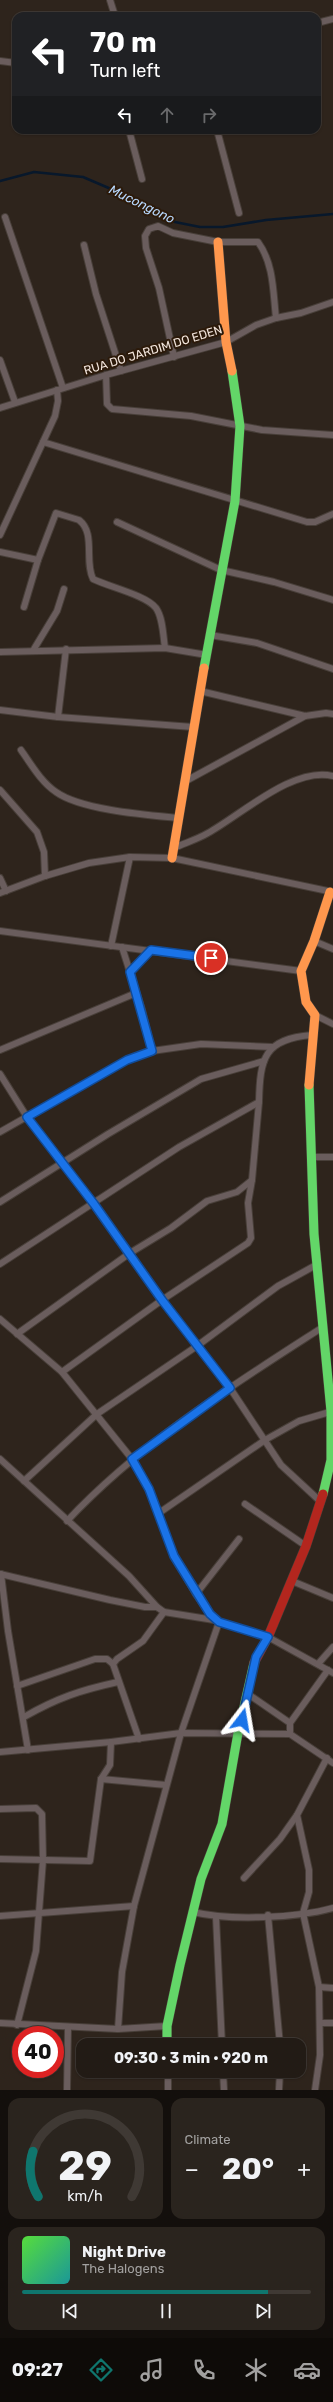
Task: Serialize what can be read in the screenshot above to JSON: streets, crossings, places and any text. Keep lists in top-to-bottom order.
{
  "streets": {
    "street": ["RUA DO JARDIM DO EDEN"]
  },
  "water": ["Mucongono"],
  "page": {
    "turn": ["70 m", "Turn left"],
    "limit": "40",
    "trip": "09:30 · 3 min · 920 m",
    "tile": "Climate",
    "heat": ["−", "20°", "+"],
    "song": ["Night Drive", "The Halogens"],
    "tabs": "09:27",
    "gauge": ["29", "km/h"]
  }
}
